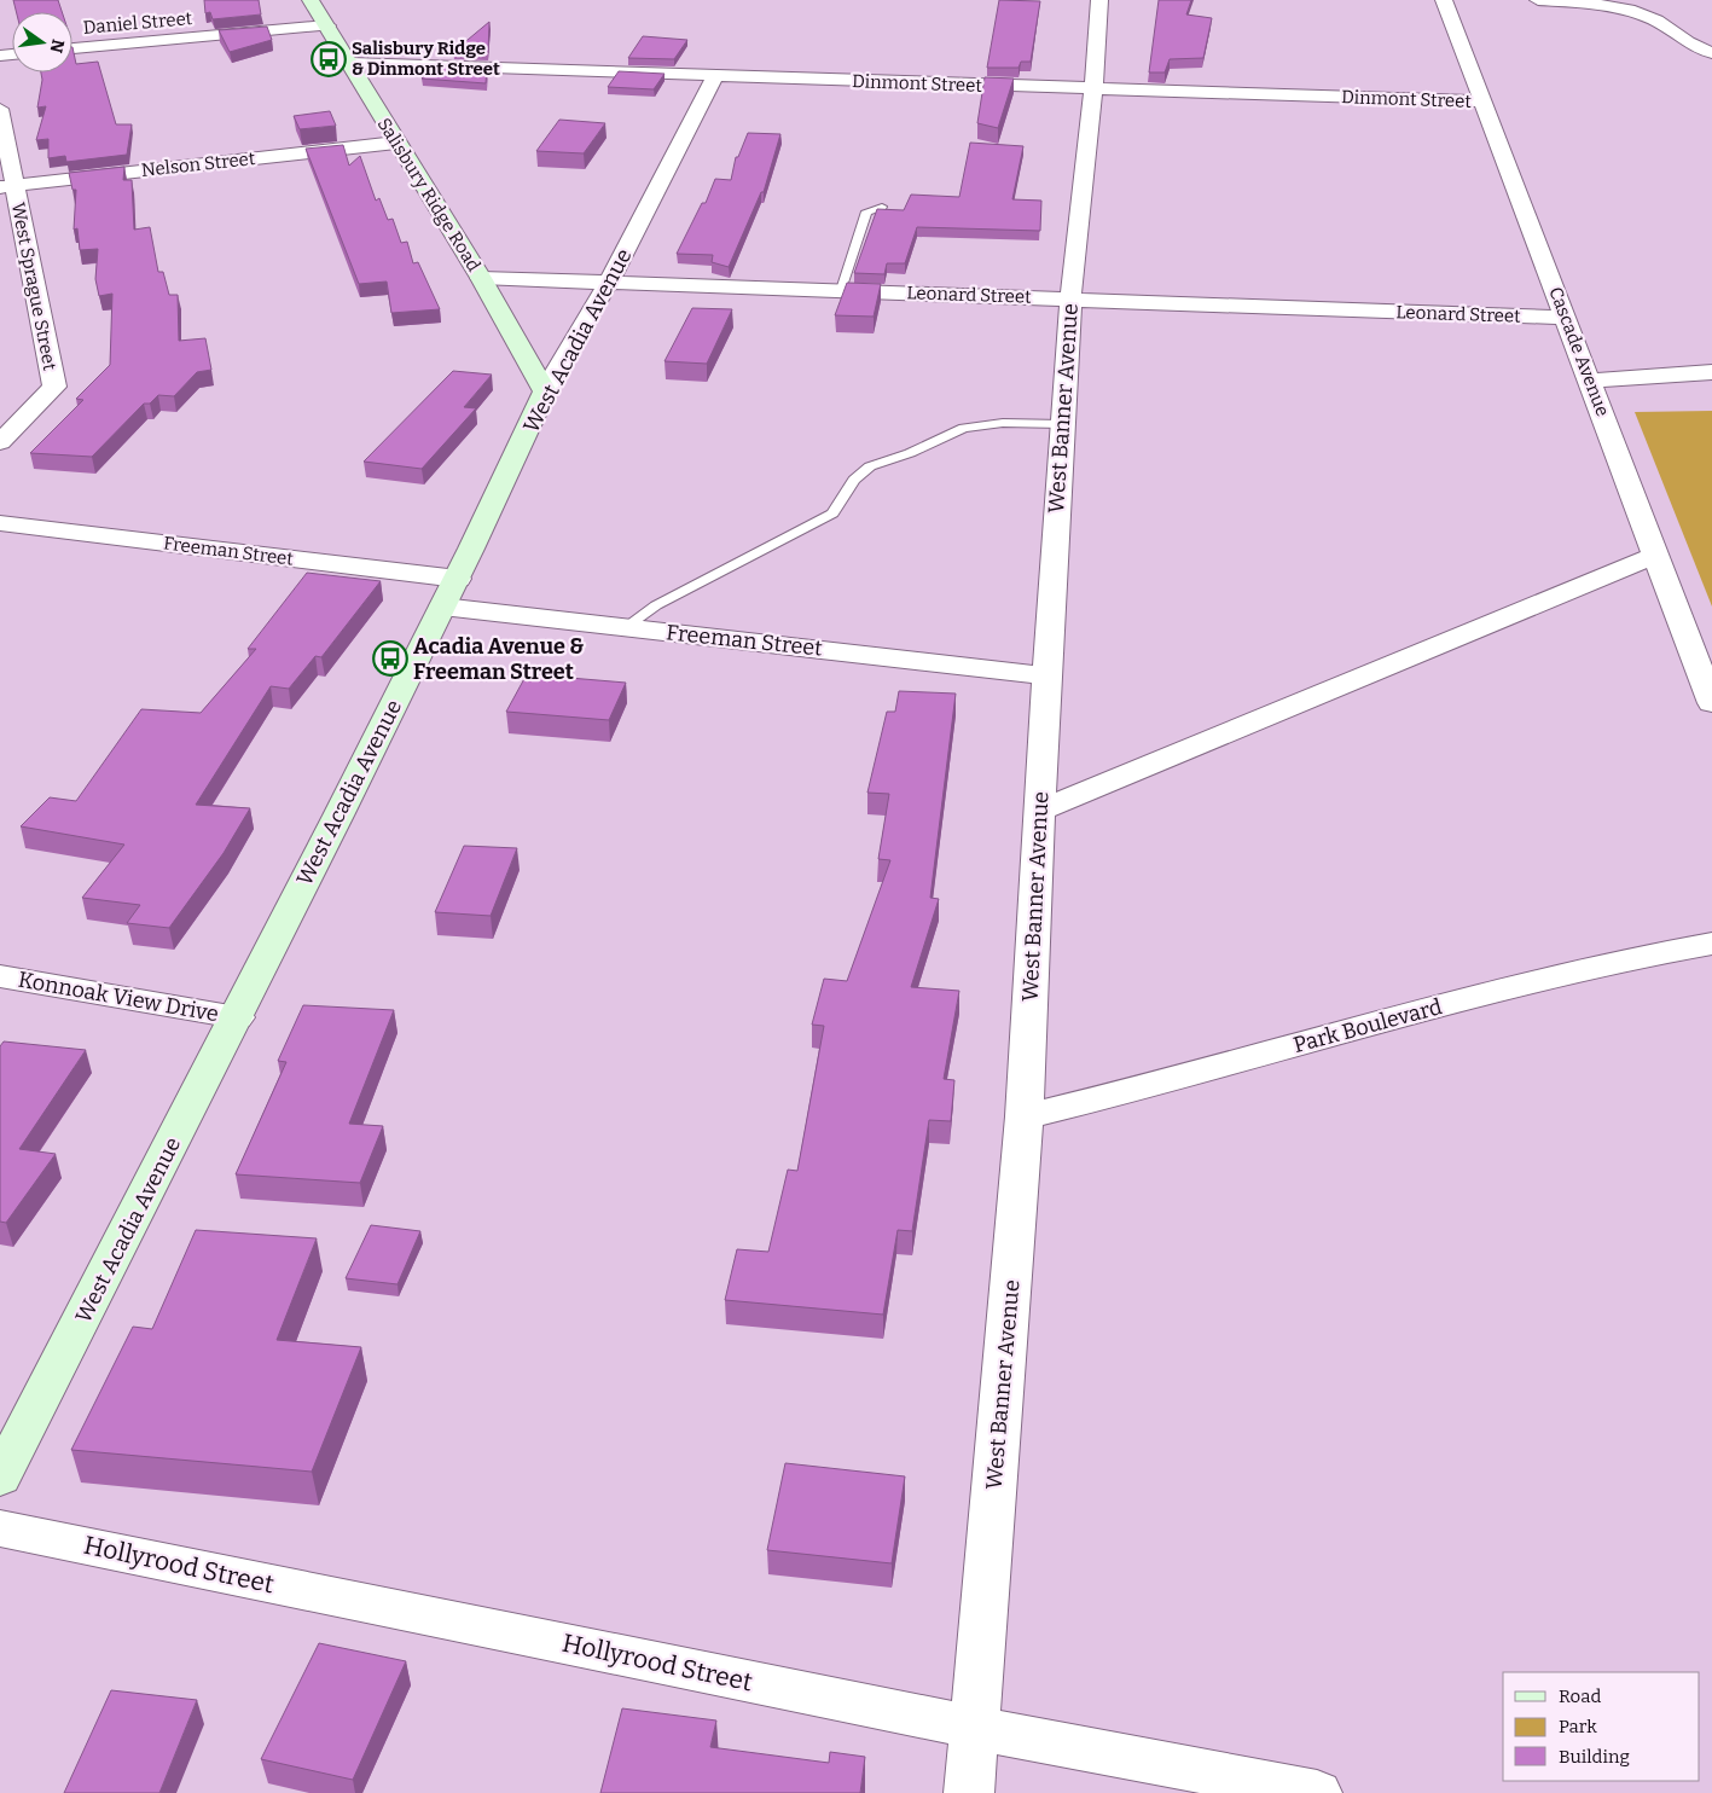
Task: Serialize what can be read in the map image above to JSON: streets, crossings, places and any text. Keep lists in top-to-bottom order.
{
  "streets": {
    "street": [
      "Daniel Street",
      "Dinmont Street",
      "Nelson Street",
      "Salisbury Ridge Road",
      "West Sprague Street",
      "Leonard Street",
      "West Acadia Avenue",
      "Cascade Avenue",
      "West Banner Avenue",
      "Freeman Street",
      "Konnoak View Drive",
      "Park Boulevard",
      "Hollyrood Street"
    ]
  },
  "crossings": [
    ["Daniel Street", "Salisbury Ridge Road"],
    ["Dinmont Street", "Salisbury Ridge Road"],
    ["Dinmont Street", "West Acadia Avenue"],
    ["Dinmont Street", "Cascade Avenue"],
    ["Dinmont Street", "West Banner Avenue"],
    ["Nelson Street", "Salisbury Ridge Road"],
    ["Nelson Street", "West Sprague Street"],
    ["Salisbury Ridge Road", "Leonard Street"],
    ["Salisbury Ridge Road", "West Acadia Avenue"],
    ["Leonard Street", "West Acadia Avenue"],
    ["Leonard Street", "Cascade Avenue"],
    ["Leonard Street", "West Banner Avenue"],
    ["West Acadia Avenue", "Freeman Street"],
    ["West Acadia Avenue", "Konnoak View Drive"],
    ["West Banner Avenue", "Freeman Street"],
    ["West Banner Avenue", "Park Boulevard"],
    ["West Banner Avenue", "Hollyrood Street"]
  ],
  "places": {
    "bus stop": ["Salisbury Ridge & Dinmont Street", "Acadia Avenue & Freeman Street"]
  },
  "legend": ["Road", "Park", "Building"],
  "north": "right"
}
